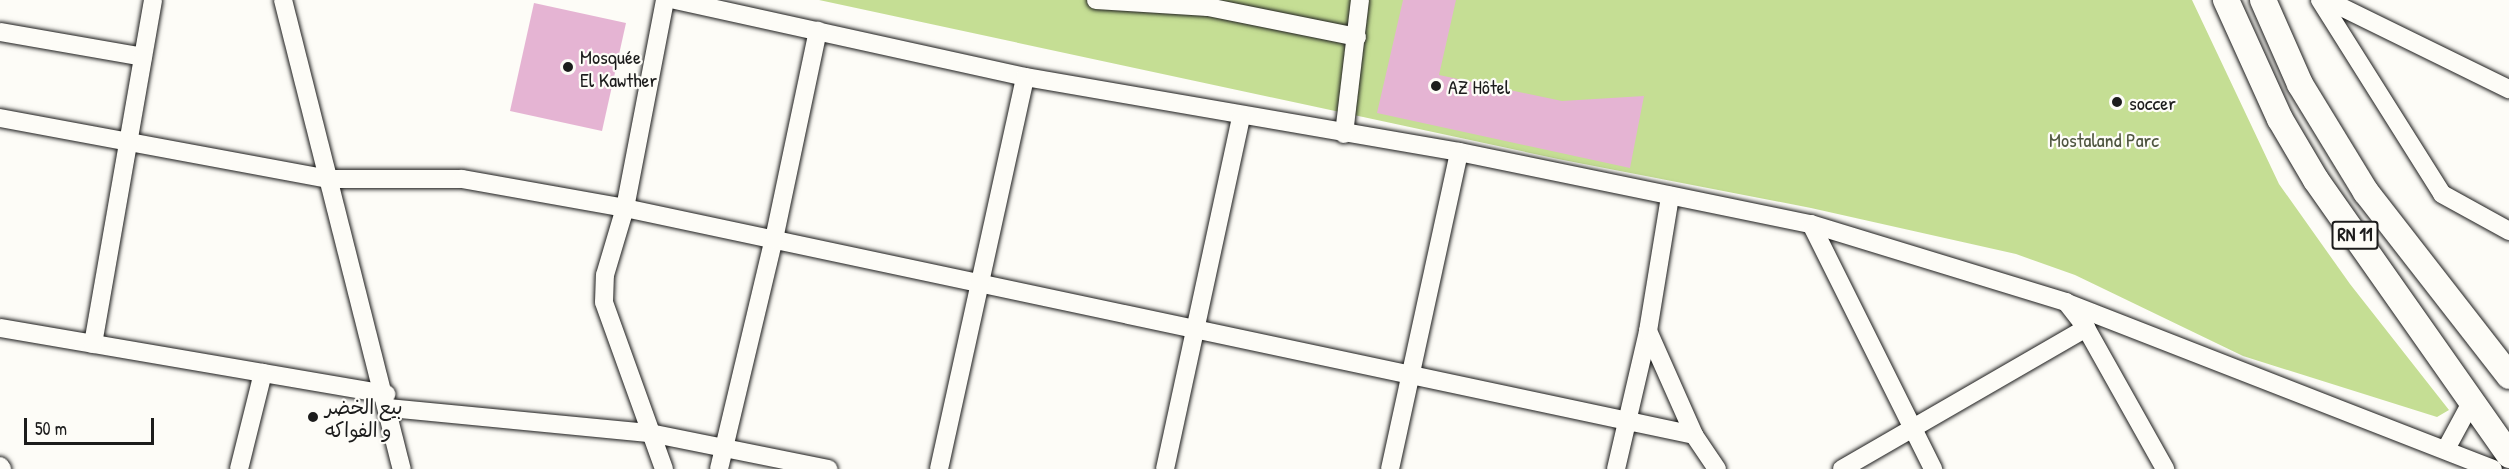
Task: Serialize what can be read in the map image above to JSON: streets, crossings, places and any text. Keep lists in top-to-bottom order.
{
  "streets": {
    "highway": ["RN 11"]
  },
  "parks": ["Mostaland Parc"],
  "places": [
    "Mosquée El Kawther",
    "AZ Hôtel",
    "soccer",
    "بيع الخضر و الفواكه"
  ],
  "scale_bar": "50 m"
}
